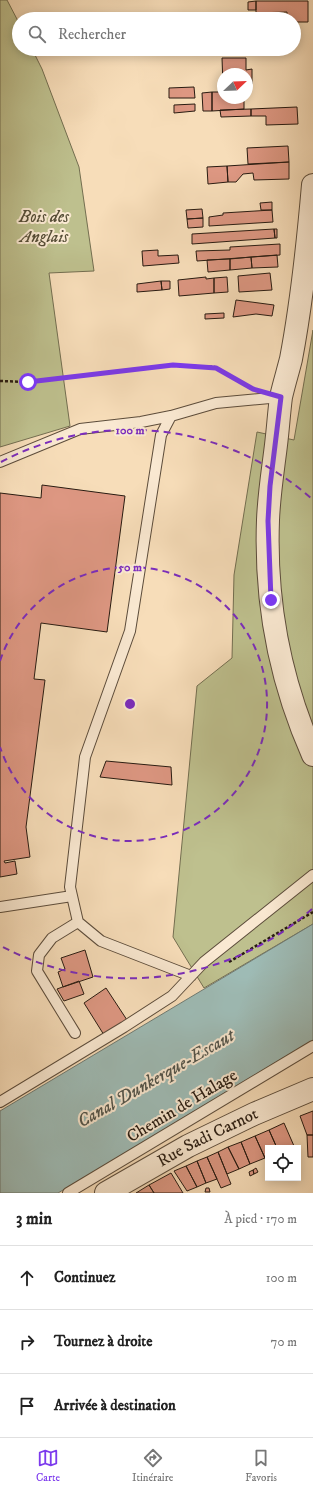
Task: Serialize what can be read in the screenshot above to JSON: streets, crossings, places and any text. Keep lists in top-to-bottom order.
{
  "streets": {
    "street": ["Rue Sadi Carnot"],
    "lane": ["Chemin de Halage"]
  },
  "water": ["Canal Dunkerque-Escaut"],
  "parks": ["Bois des Anglais"],
  "north": "top right",
  "page": {
    "search": "Rechercher",
    "heading": ["3 min", "À pied · 170 m"],
    "list": [
      ["Continuez", "100 m"],
      ["Tournez à droite", "70 m"],
      "Arrivée à destination"
    ],
    "nav": ["Carte", "Itinéraire", "Favoris"]
  },
  "rings": ["100 m", "50 m"]
}
